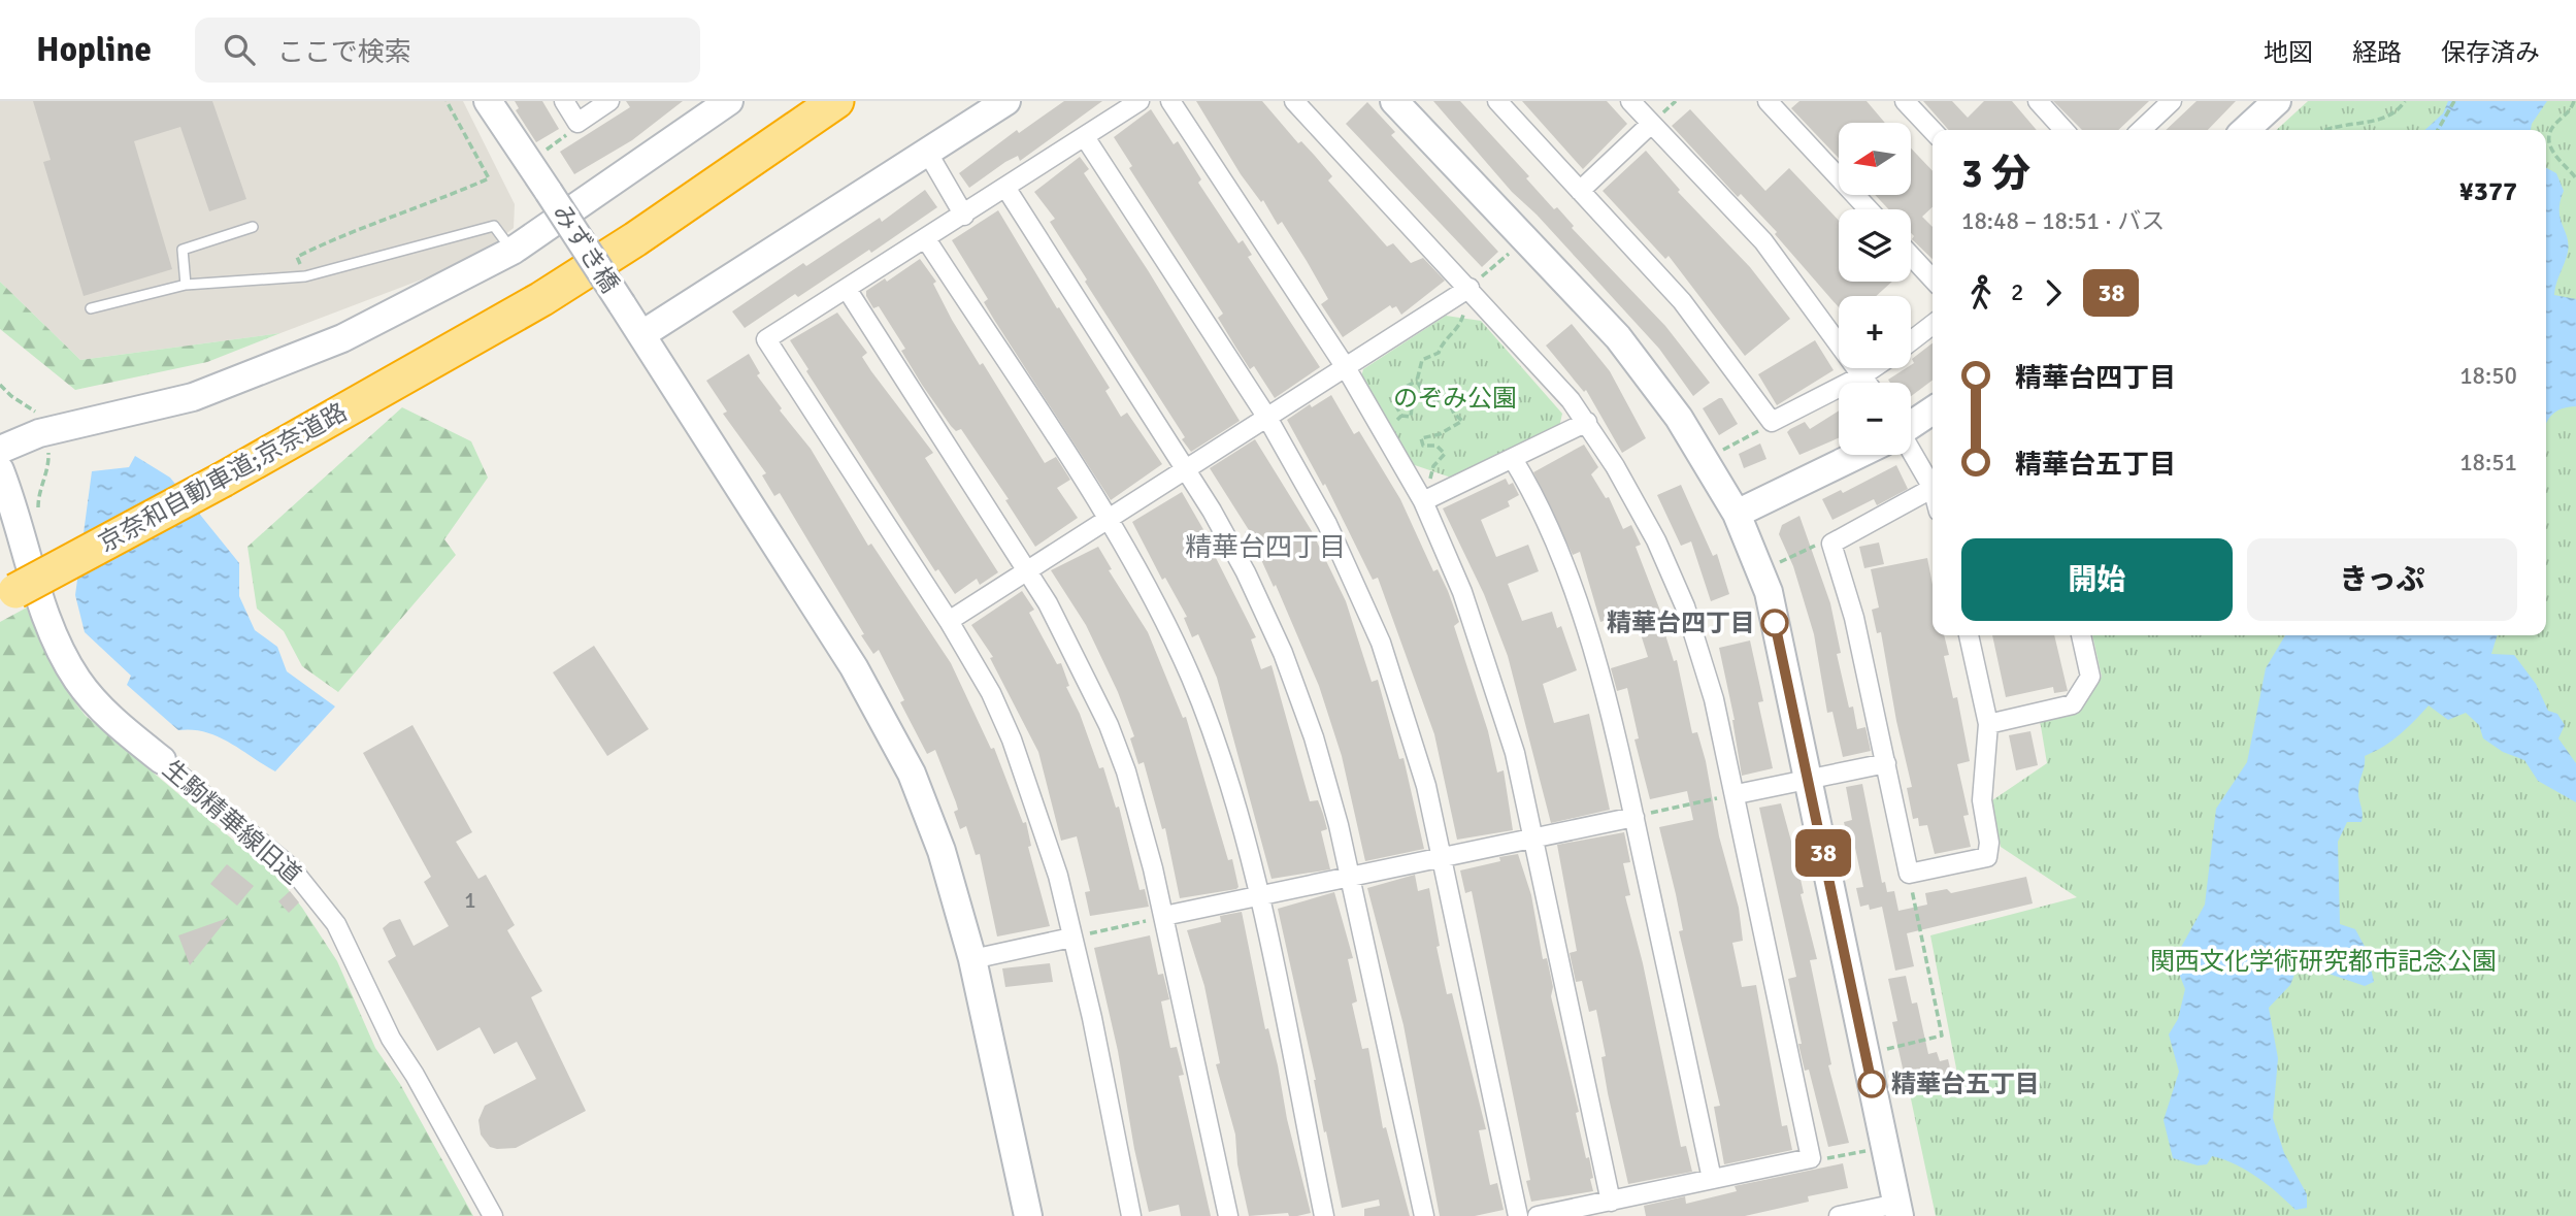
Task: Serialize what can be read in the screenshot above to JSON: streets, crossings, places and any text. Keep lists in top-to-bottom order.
{
  "streets": {
    "highway": ["京奈和自動車道;京奈道路"],
    "street": ["みずき橋", "生駒精華線旧道"]
  },
  "districts": ["精華台四丁目"],
  "parks": ["のぞみ公園", "関西文化学術研究都市記念公園"],
  "places": ["精華台四丁目", "精華台五丁目"],
  "lines": ["bus line 38"],
  "house_numbers": ["1"],
  "north": "left",
  "page": {
    "header": "Hopline",
    "search": "ここで検索",
    "nav": ["地図", "経路", "保存済み"],
    "on_map": "38",
    "map_buttons": ["+", "−"],
    "heading": ["3 分", "18:48 – 18:51 · バス", "¥377"],
    "legs": ["2", "38"],
    "list": [
      {
        "name": "精華台四丁目",
        "value": "18:50"
      },
      {
        "name": "精華台五丁目",
        "value": "18:51"
      }
    ],
    "buttons": ["開始", "きっぷ"]
  }
}
